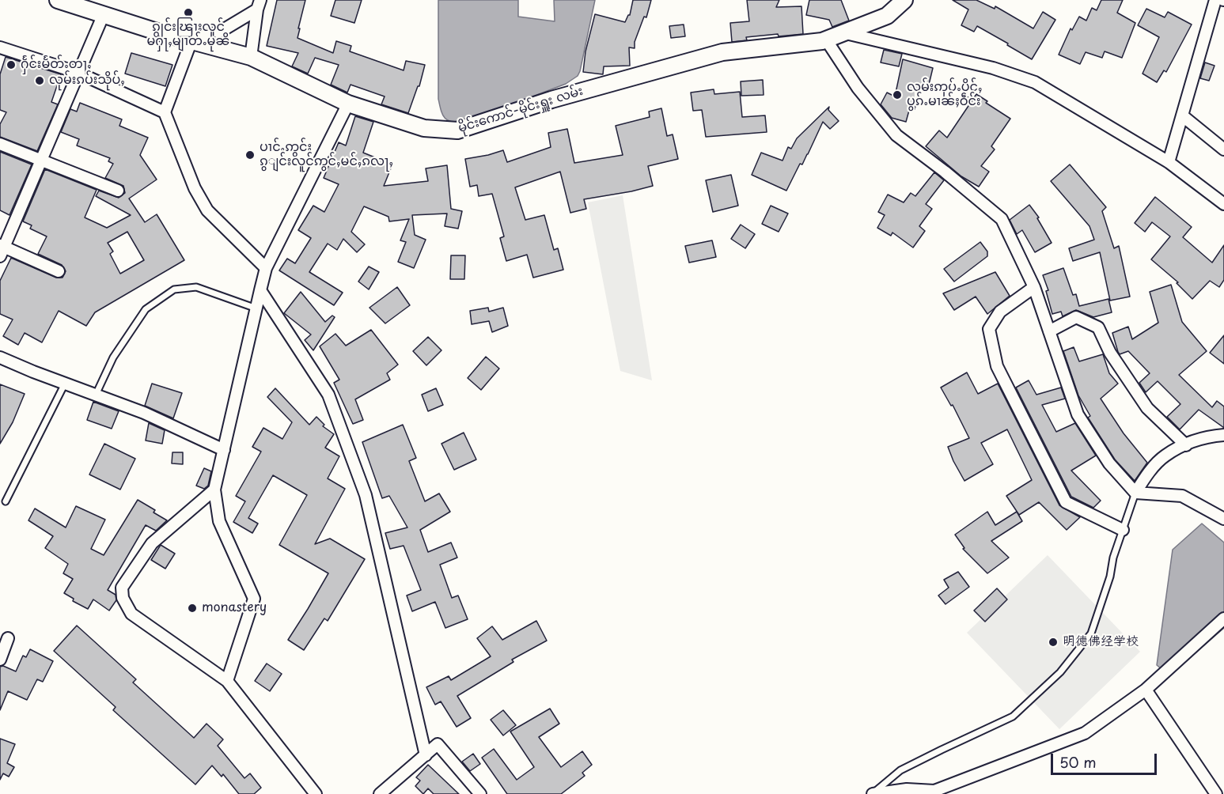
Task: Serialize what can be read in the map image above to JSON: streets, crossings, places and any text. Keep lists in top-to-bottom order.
{
  "streets": {
    "main road": ["မိုင်းကောင်-မိုင်းရှူး လမ်း"]
  },
  "places": [
    "ၵျွင်းၽြႃးလူင် မႁႃႇမျၢတ်ႉမုၼိ",
    "ႁႅင်းမႅတ်ႉတႃႇ",
    "လုမ်းၵပ်းသိုပ်ႇ",
    "လုမ်းဢုပ်ႉပိူင်ႇ ပွၵ်ႉမၢၼ်ႈဝဵင်း",
    "ပၢင်ႇဢွင်ႈ ၵွျင်းလူင်ဢွင်ႇမင်ႇၵလႃႇ",
    "monastery",
    "明德佛经学校"
  ],
  "scale_bar": "50 m"
}
